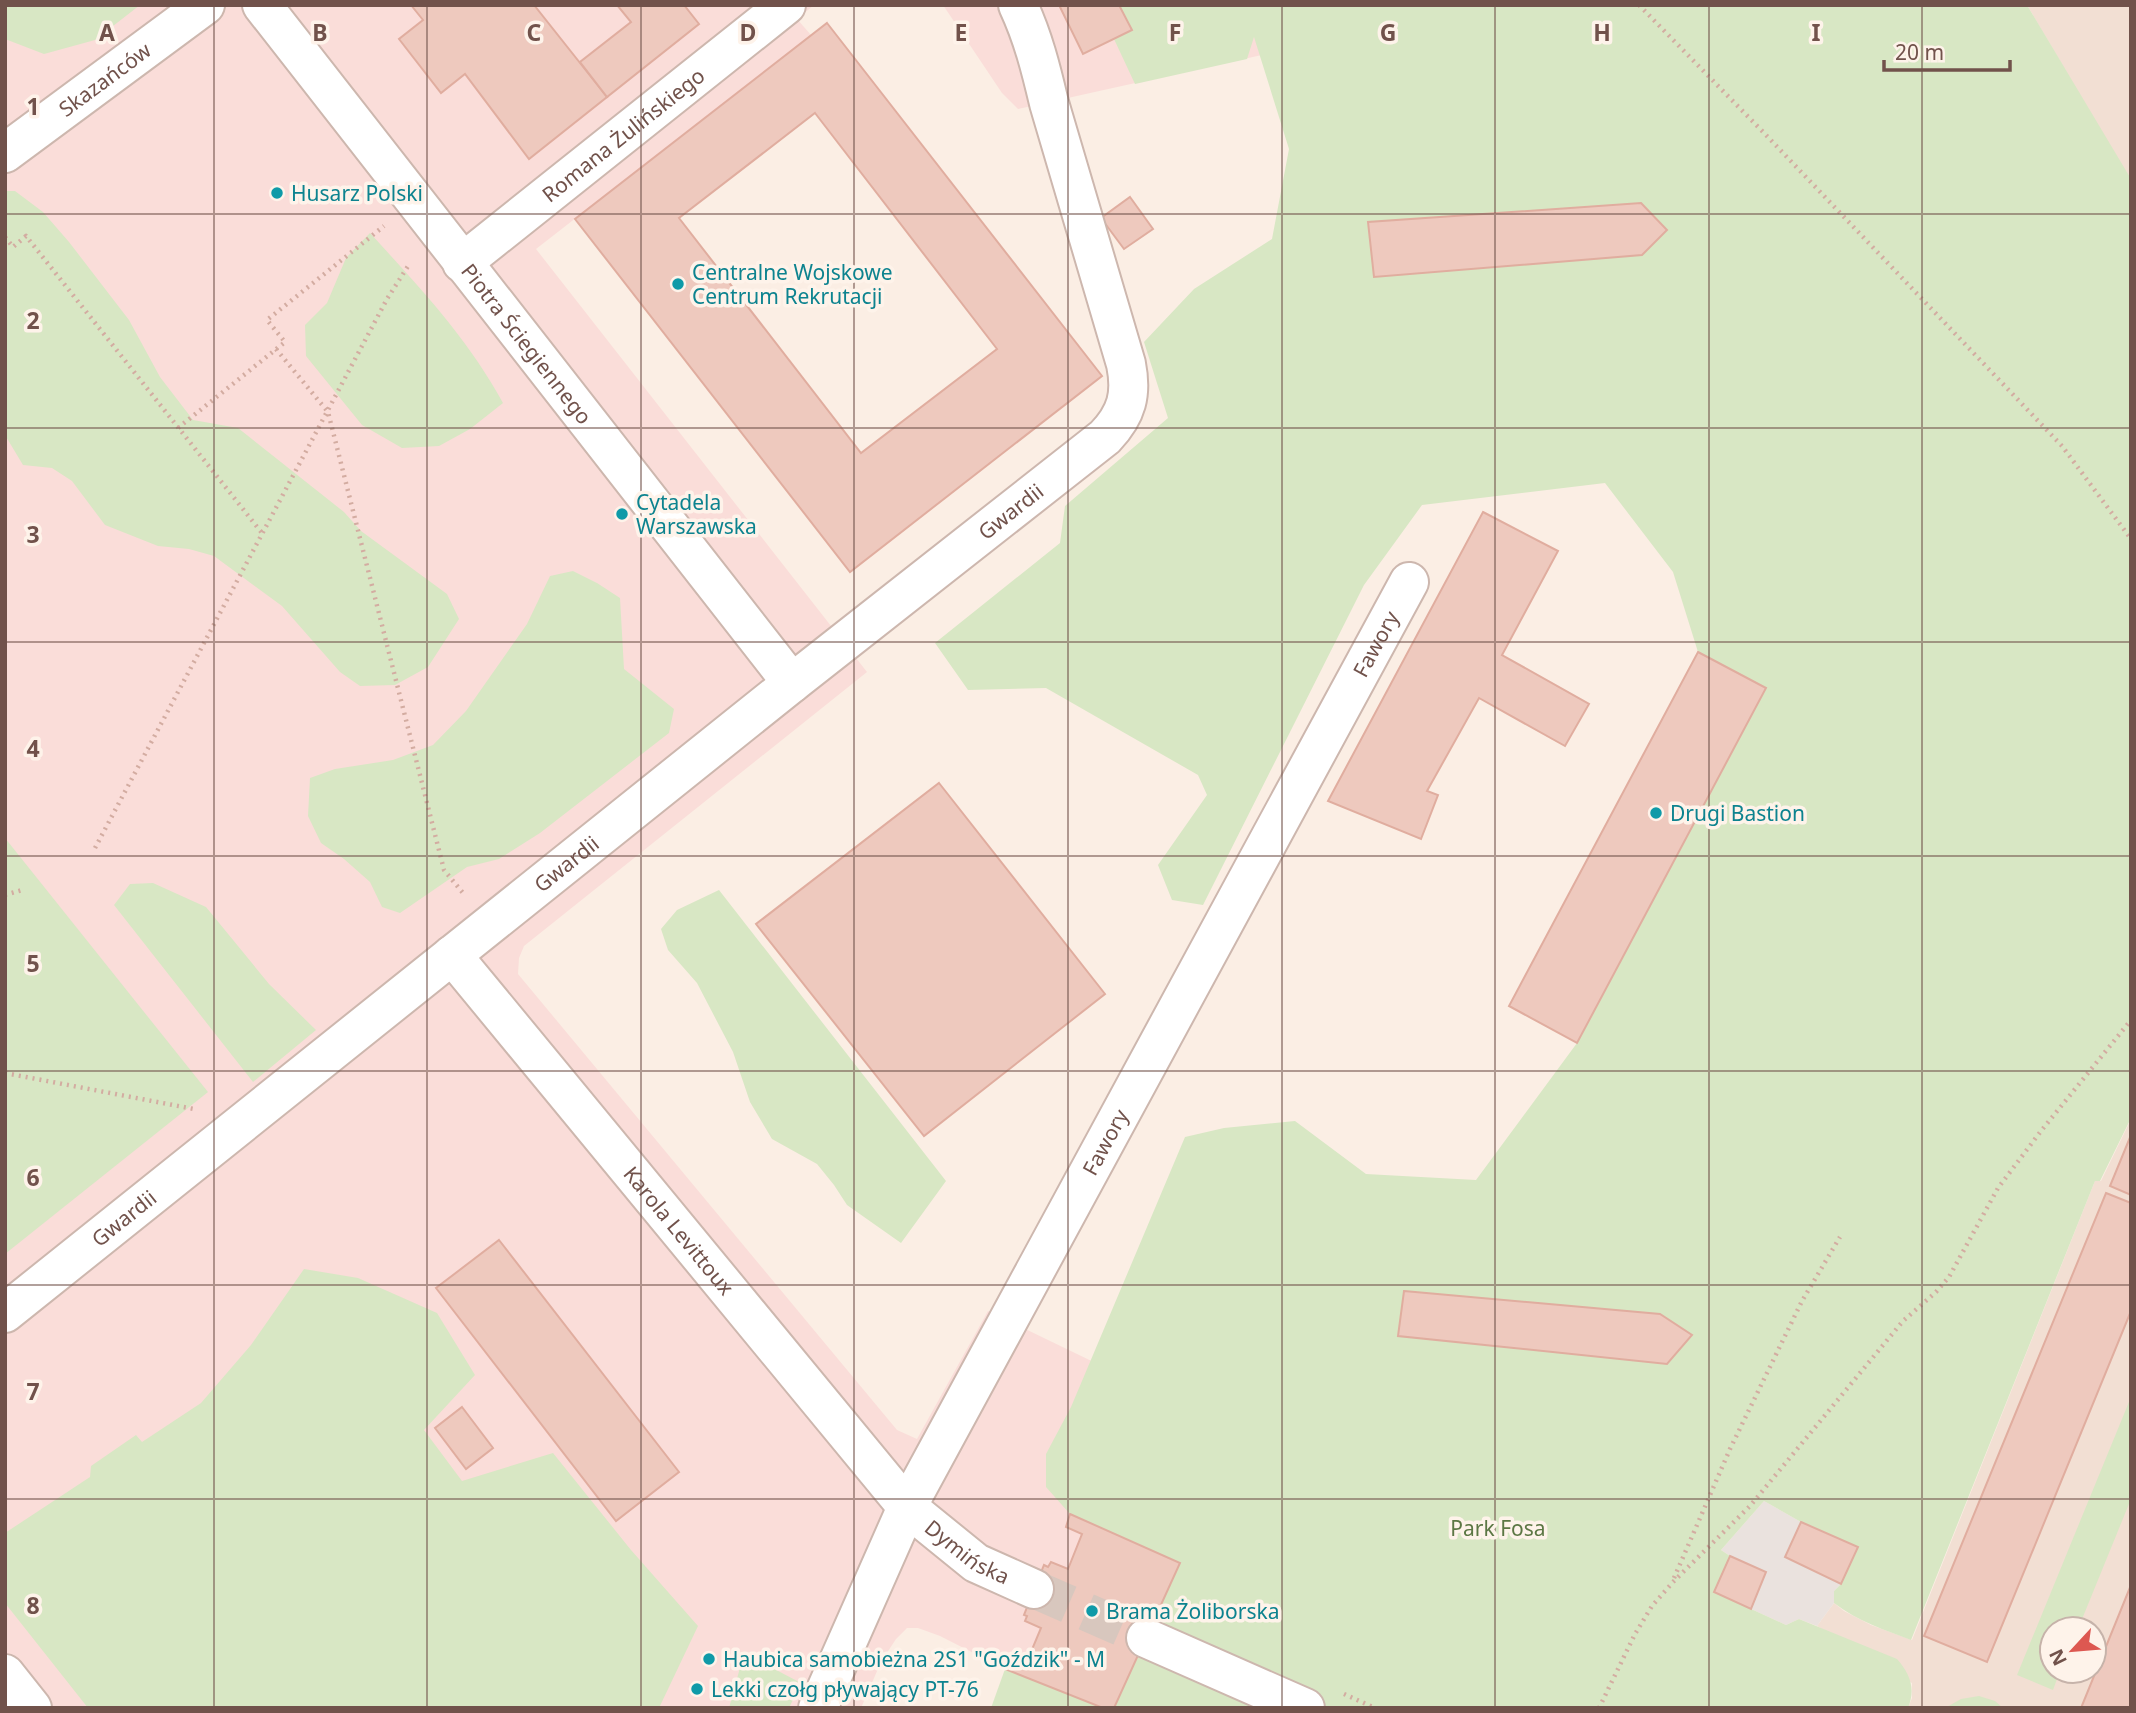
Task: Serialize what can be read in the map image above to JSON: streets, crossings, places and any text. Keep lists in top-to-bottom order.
{
  "streets": {
    "lane": [
      "Skazańców",
      "Romana Żulińskiego",
      "Piotra Ściegiennego",
      "Gwardii",
      "Fawory",
      "Karola Levittoux",
      "Dymińska"
    ]
  },
  "crossings": [
    ["Romana Żulińskiego", "Piotra Ściegiennego"],
    ["Piotra Ściegiennego", "Gwardii"],
    ["Gwardii", "Karola Levittoux"],
    ["Fawory", "Karola Levittoux"],
    ["Fawory", "Dymińska"],
    ["Karola Levittoux", "Dymińska"]
  ],
  "parks": ["Park Fosa"],
  "places": [
    "Husarz Polski",
    "Centralne Wojskowe Centrum Rekrutacji",
    "Cytadela Warszawska",
    "Drugi Bastion",
    "Brama Żoliborska",
    "Haubica samobieżna 2S1 \"Goździk\" - M",
    "Lekki czołg pływający PT-76"
  ],
  "scale_bar": "20 m",
  "north": "bottom left",
  "grid": {
    "columns": [
      "A",
      "B",
      "C",
      "D",
      "E",
      "F",
      "G",
      "H",
      "I"
    ],
    "rows": [
      "1",
      "2",
      "3",
      "4",
      "5",
      "6",
      "7",
      "8"
    ]
  }
}
